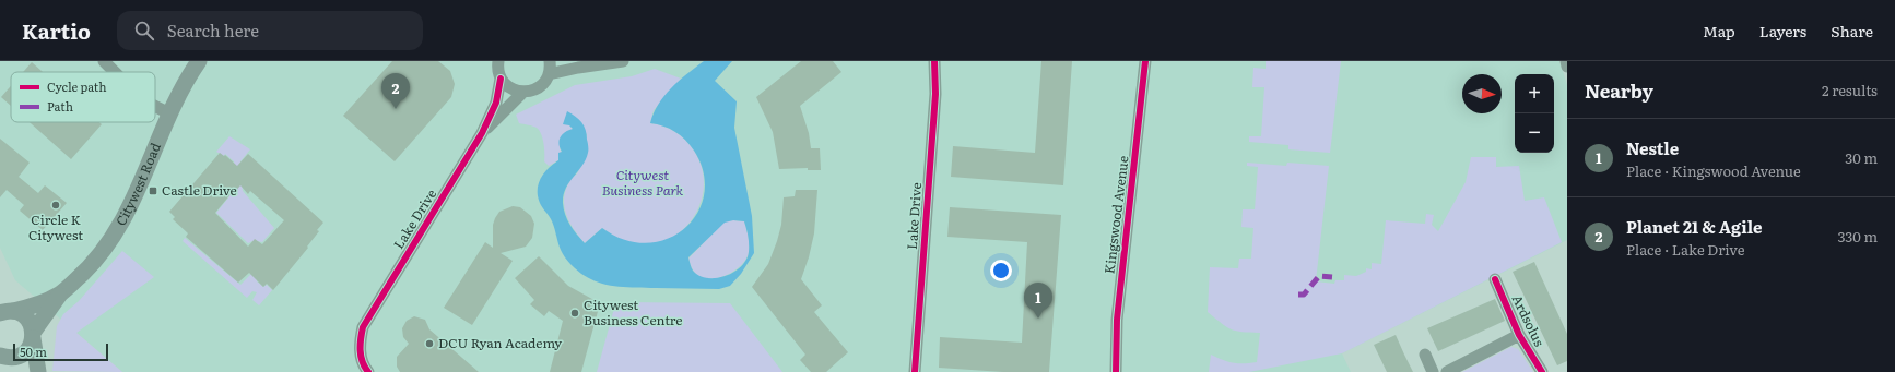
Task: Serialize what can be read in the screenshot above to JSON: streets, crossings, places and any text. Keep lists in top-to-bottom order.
{
  "streets": {
    "main road": ["Citywest Road"],
    "street": ["Kingswood Avenue", "Lake Drive", "Ardsolus"]
  },
  "parks": ["Citywest Business Park"],
  "places": {
    "transit": ["Castle Drive"],
    "other": ["Circle K Citywest", "Citywest Business Centre", "DCU Ryan Academy"]
  },
  "legend": ["Cycle path", "Path"],
  "scale_bar": "50 m",
  "north": "right",
  "page": {
    "header": "Kartio",
    "search": "Search here",
    "nav": ["Map", "Layers", "Share"],
    "heading": ["Nearby", "2 results"],
    "pins": ["2", "1"],
    "map_buttons": ["+", "−"],
    "list": [
      {
        "mark": "1",
        "name": "Nestle",
        "note": "Place · Kingswood Avenue",
        "value": "30 m"
      },
      {
        "mark": "2",
        "name": "Planet 21 & Agile",
        "note": "Place · Lake Drive",
        "value": "330 m"
      }
    ],
    "scale": "50 m"
  }
}
